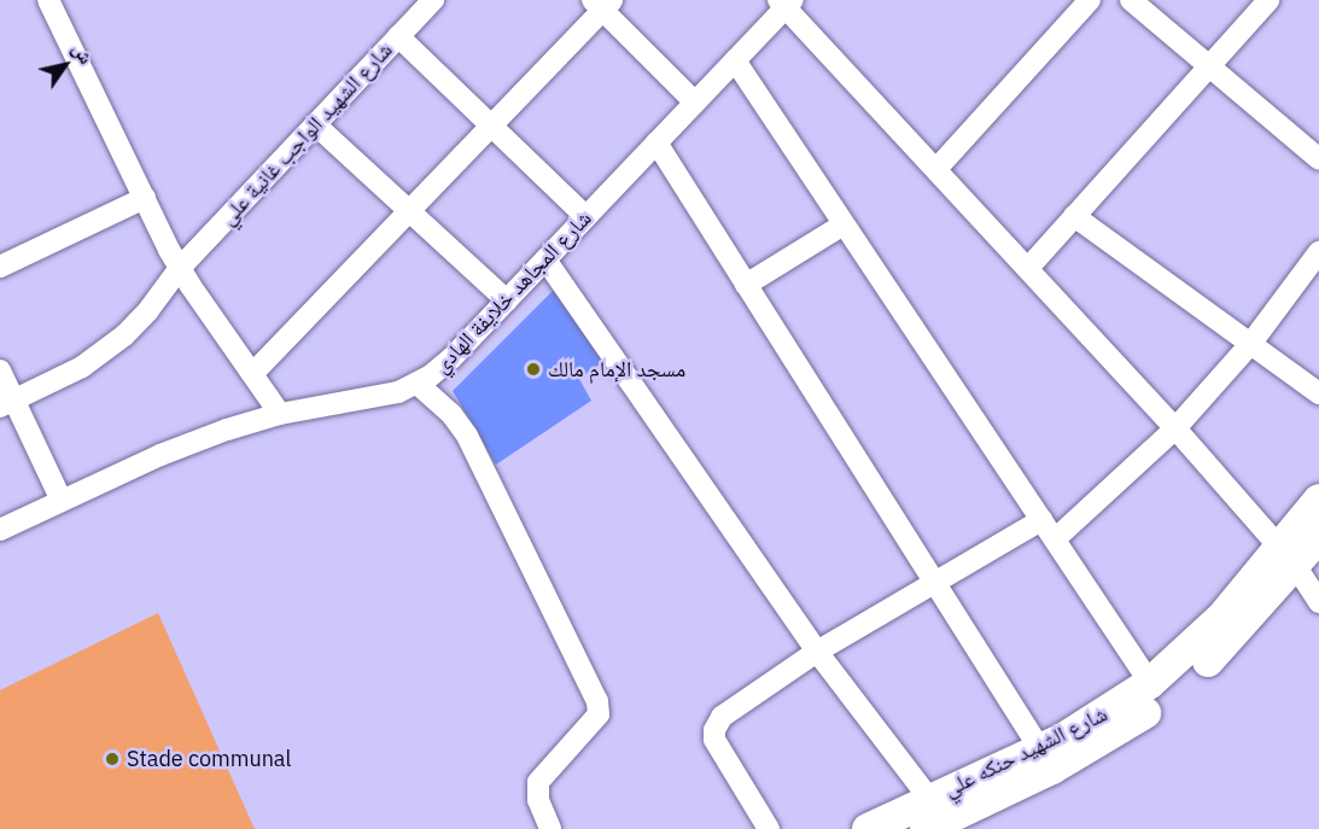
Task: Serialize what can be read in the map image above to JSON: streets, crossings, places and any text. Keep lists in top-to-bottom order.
{
  "streets": {
    "main road": ["شارع الشهيد حنكه علي"],
    "street": ["شارع الشهيد الواجب غانية علي", "شارع المجاهد خلايفة الهادي"]
  },
  "places": ["مسجد الإمام مالك", "Stade communal"],
  "north": "top right"
}
